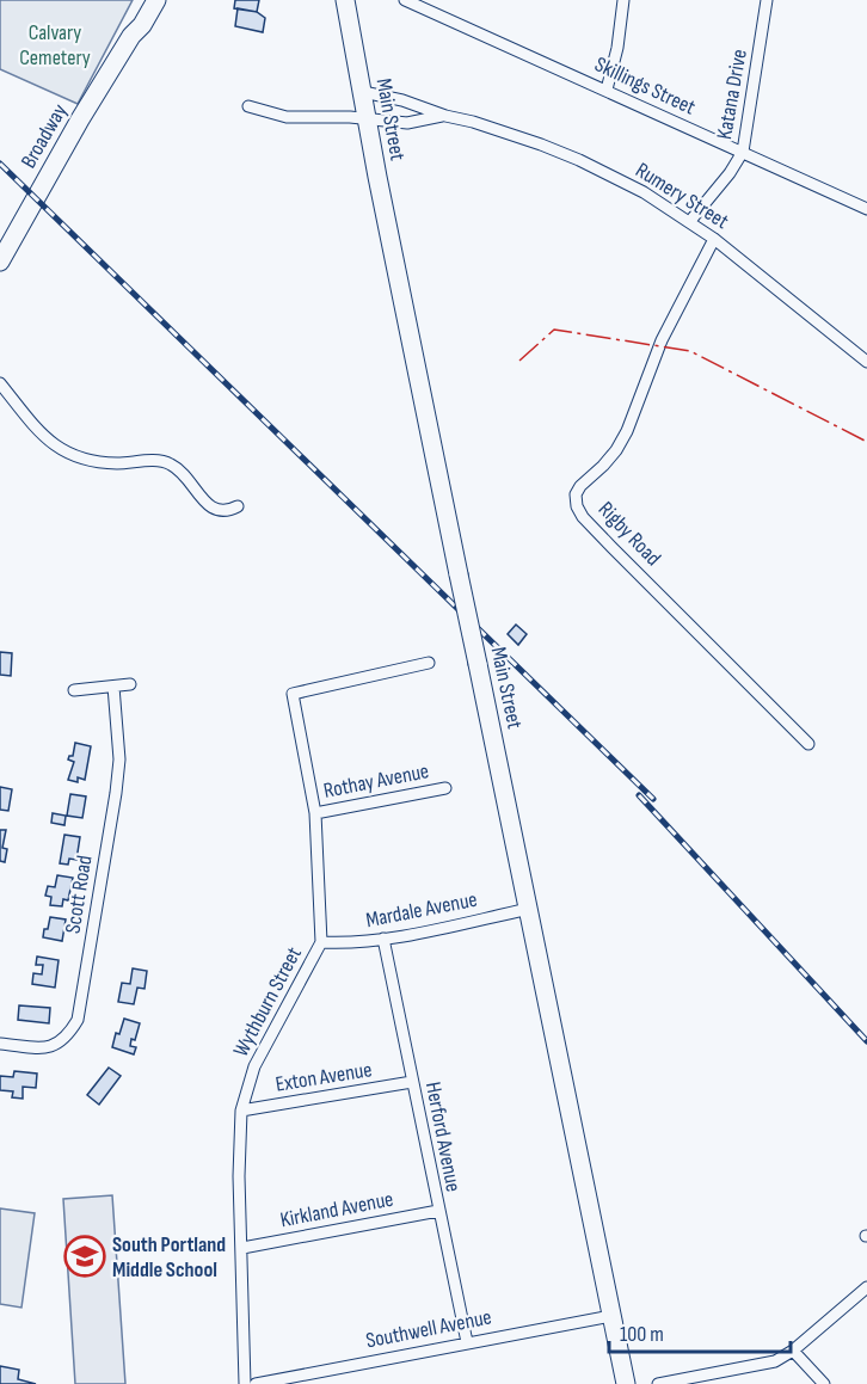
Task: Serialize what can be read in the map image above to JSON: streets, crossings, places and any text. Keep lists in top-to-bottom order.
{
  "streets": {
    "main road": ["Main Street", "Broadway"],
    "street": [
      "Skillings Street",
      "Katana Drive",
      "Rumery Street",
      "Rigby Road",
      "Rothay Avenue",
      "Scott Road",
      "Mardale Avenue",
      "Wythburn Street",
      "Exton Avenue",
      "Herford Avenue",
      "Kirkland Avenue",
      "Southwell Avenue"
    ]
  },
  "crossings": [
    ["Skillings Street", "Katana Drive"],
    ["Katana Drive", "Rumery Street"],
    ["Main Street", "Rumery Street"],
    ["Main Street", "Mardale Avenue"],
    ["Main Street", "Southwell Avenue"],
    ["Rumery Street", "Rigby Road"],
    ["Rothay Avenue", "Wythburn Street"],
    ["Mardale Avenue", "Wythburn Street"],
    ["Mardale Avenue", "Herford Avenue"],
    ["Wythburn Street", "Exton Avenue"],
    ["Wythburn Street", "Kirkland Avenue"],
    ["Exton Avenue", "Herford Avenue"],
    ["Herford Avenue", "Kirkland Avenue"],
    ["Herford Avenue", "Southwell Avenue"]
  ],
  "parks": ["Calvary Cemetery"],
  "places": {
    "school or university": ["South Portland Middle School"]
  },
  "scale_bar": "100 m"
}
